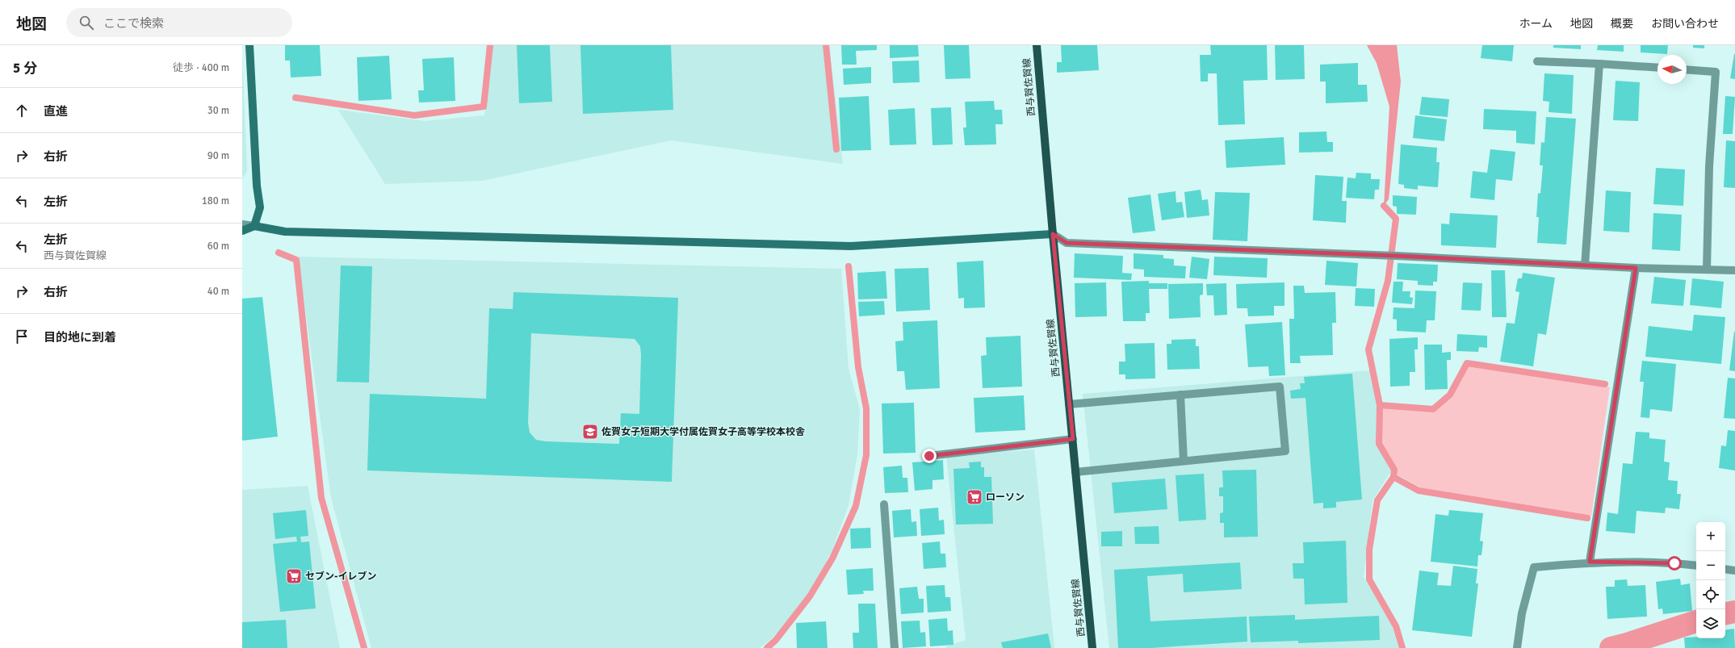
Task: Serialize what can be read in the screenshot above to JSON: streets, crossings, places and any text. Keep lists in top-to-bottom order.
{
  "streets": {
    "main road": ["西与賀佐賀線"]
  },
  "places": {
    "school or university": ["佐賀女子短期大学付属佐賀女子高等学校本校舎"],
    "supermarket": ["ローソン", "セブン-イレブン"]
  },
  "north": "left",
  "page": {
    "header": "地図",
    "search": "ここで検索",
    "nav": [
      "ホーム",
      "地図",
      "概要",
      "お問い合わせ"
    ],
    "heading": ["5 分", "徒歩 · 400 m"],
    "list": [
      ["直進", "30 m"],
      ["右折", "90 m"],
      ["左折", "180 m"],
      ["左折", "西与賀佐賀線", "60 m"],
      ["右折", "40 m"],
      "目的地に到着"
    ],
    "map_buttons": ["+", "−"]
  }
}
